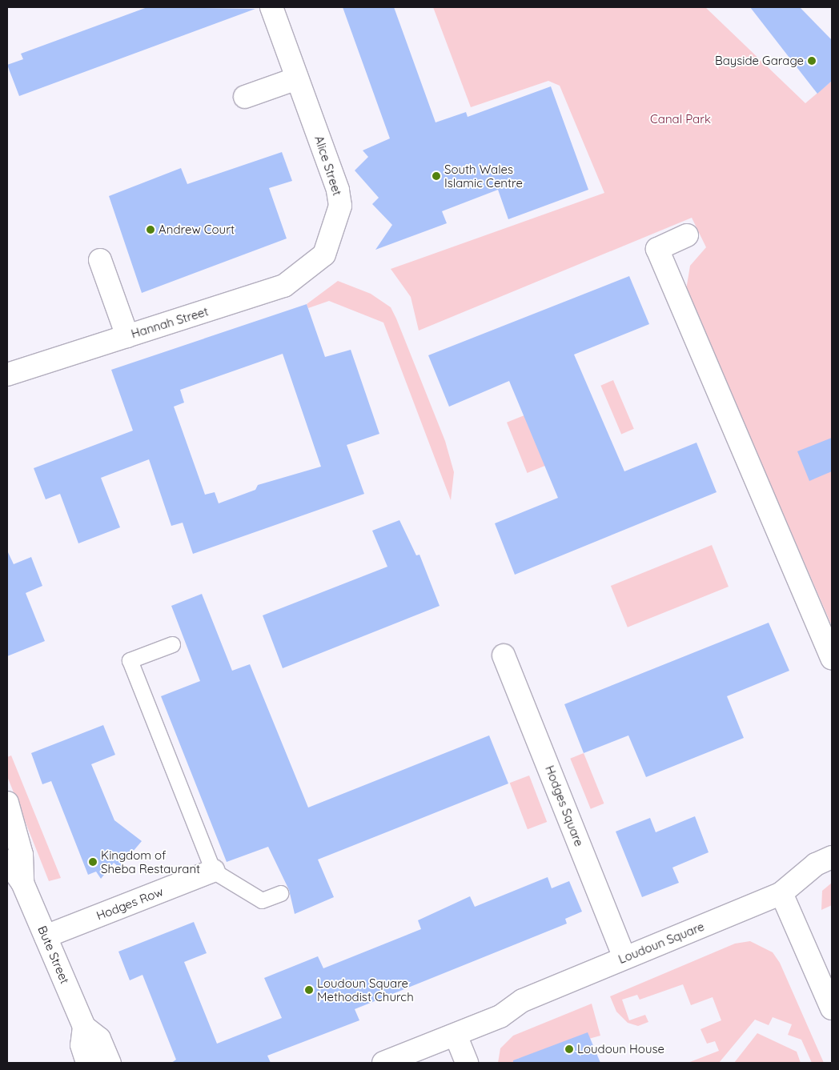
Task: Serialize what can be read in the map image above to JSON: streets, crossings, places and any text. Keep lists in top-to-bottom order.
{
  "streets": {
    "street": [
      "Alice Street",
      "Hannah Street",
      "Hodges Square",
      "Hodges Row",
      "Loudoun Square",
      "Bute Street"
    ]
  },
  "crossings": [
    ["Alice Street", "Hannah Street"],
    ["Hodges Square", "Loudoun Square"],
    ["Hodges Row", "Bute Street"]
  ],
  "parks": ["Canal Park"],
  "places": [
    "Bayside Garage",
    "South Wales Islamic Centre",
    "Andrew Court",
    "Kingdom of Sheba Restaurant",
    "Loudoun Square Methodist Church",
    "Loudoun House"
  ]
}
